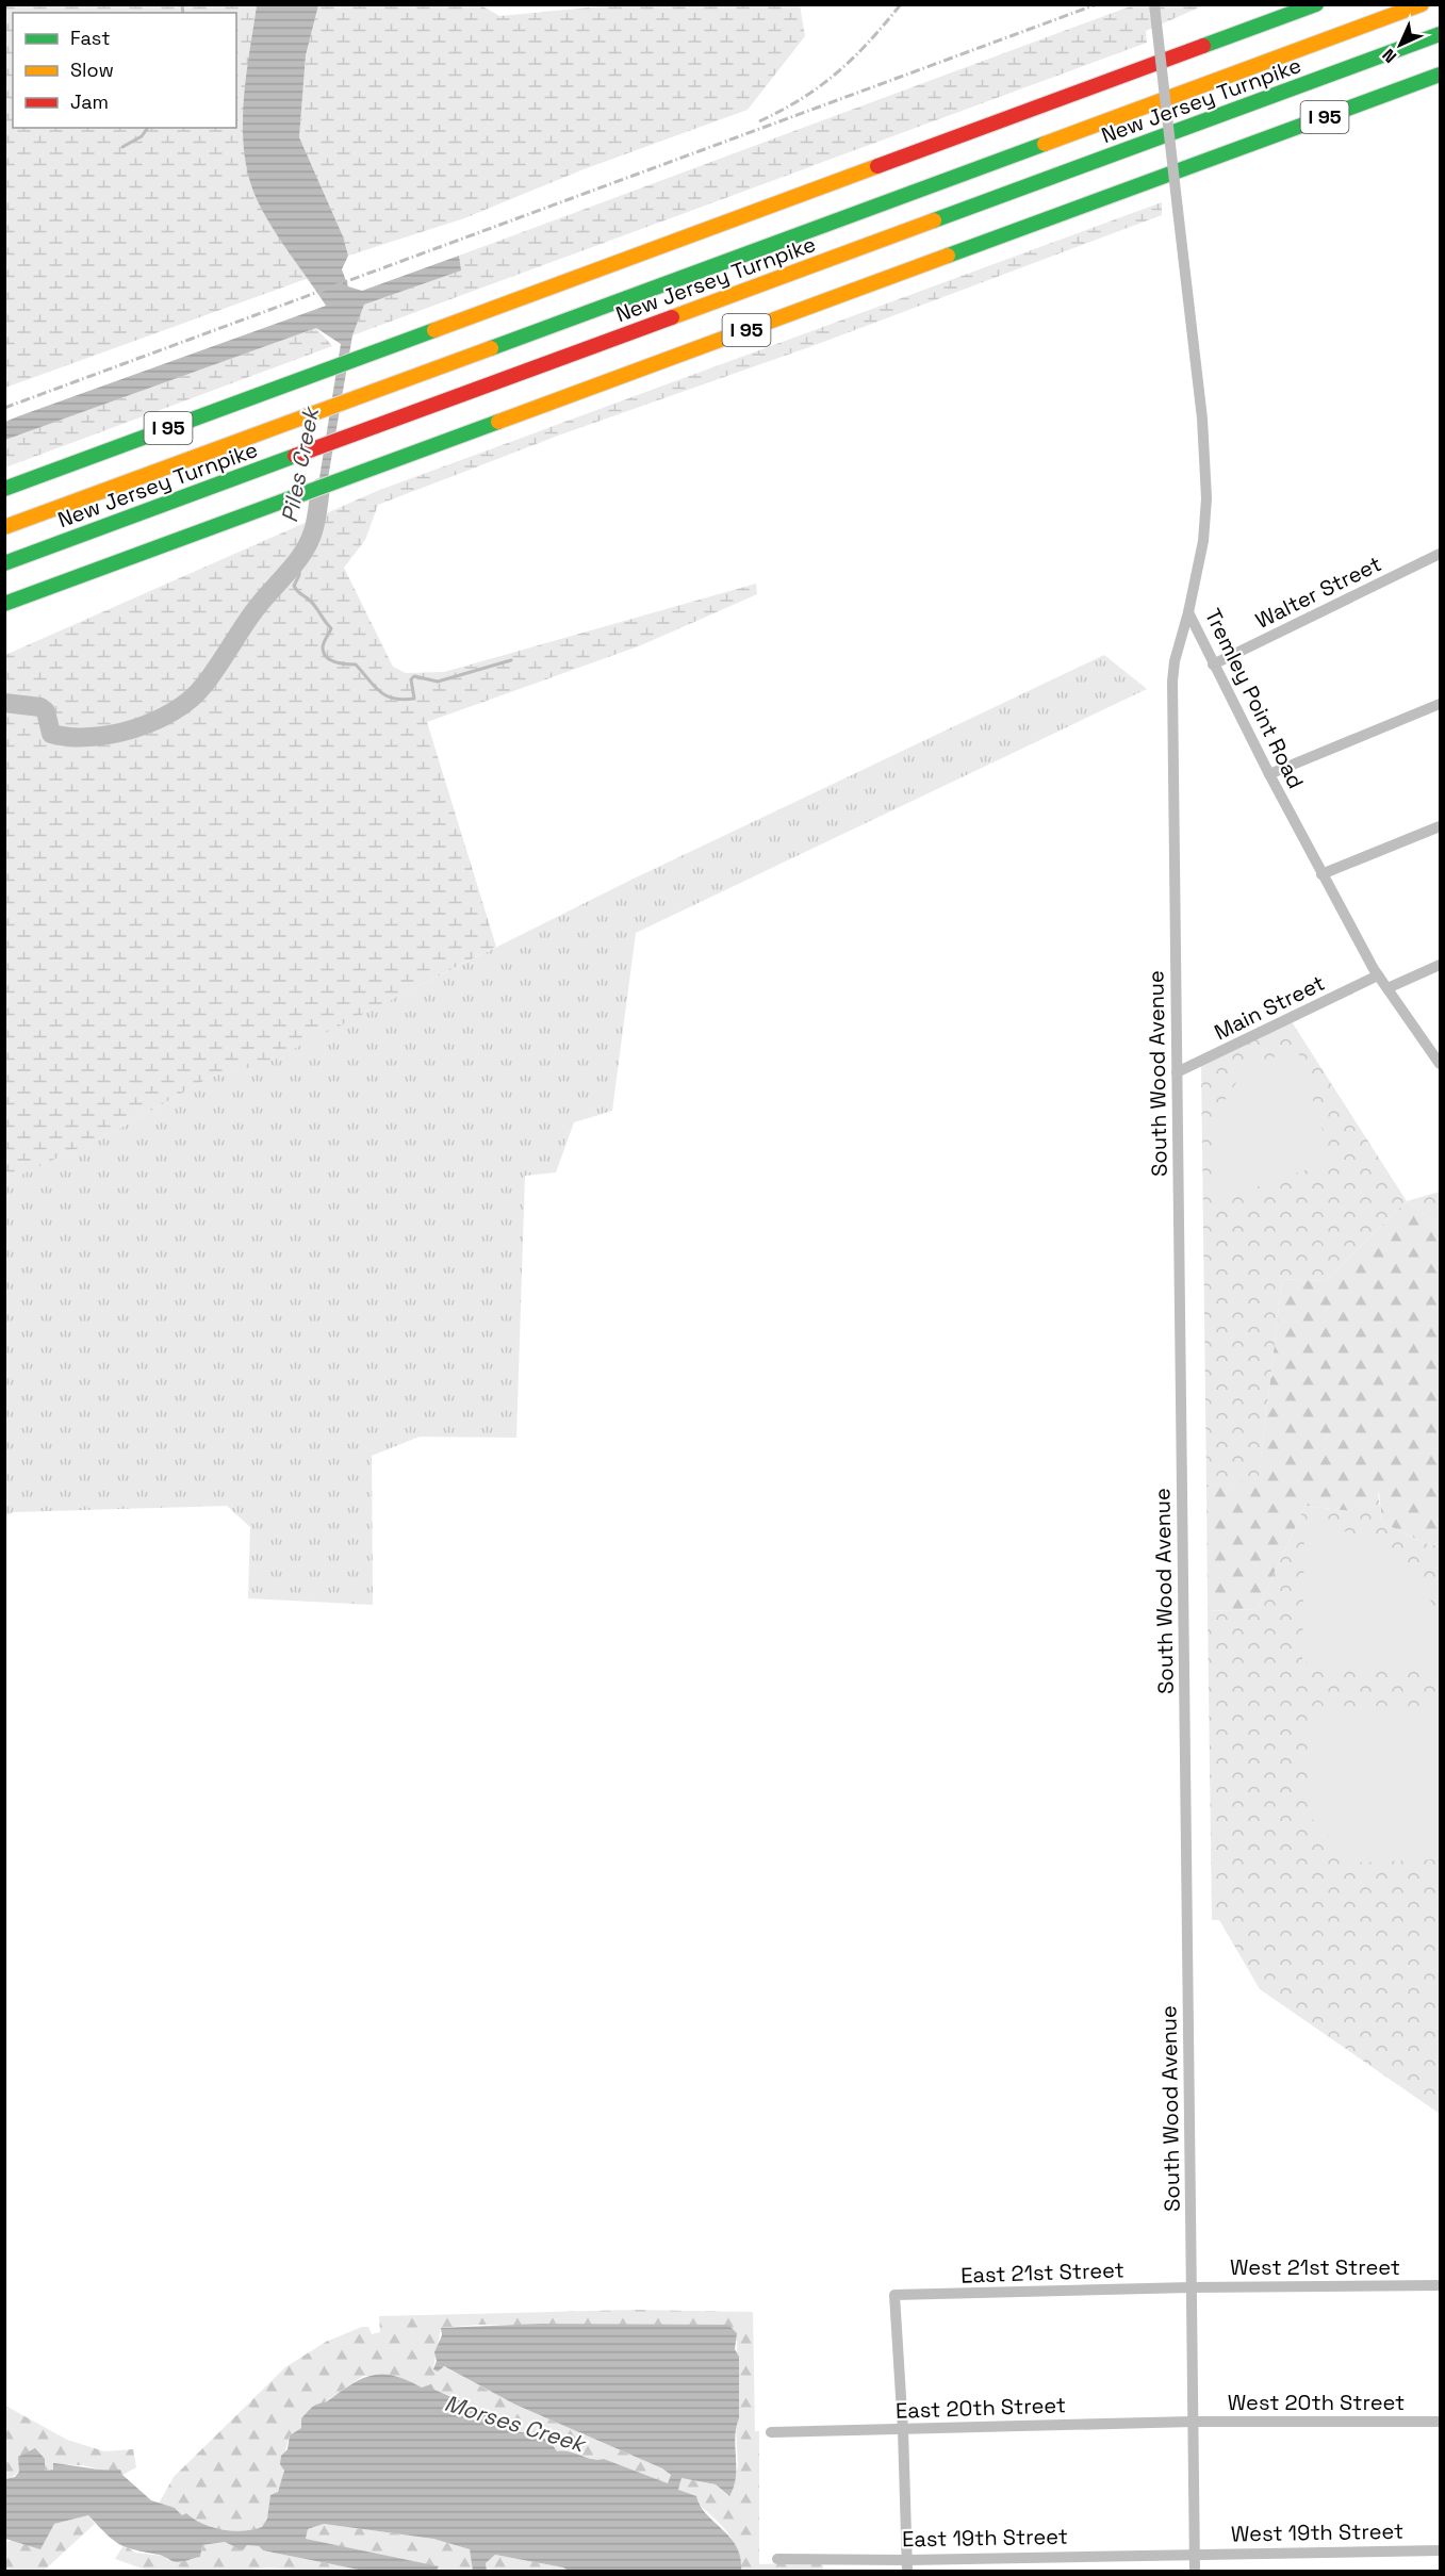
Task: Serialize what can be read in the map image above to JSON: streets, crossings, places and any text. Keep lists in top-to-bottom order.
{
  "streets": {
    "highway": ["New Jersey Turnpike", "I 95"],
    "street": [
      "Walter Street",
      "Tremley Point Road",
      "Main Street",
      "South Wood Avenue",
      "West 21st Street",
      "East 21st Street",
      "West 20th Street",
      "East 20th Street",
      "West 19th Street",
      "East 19th Street"
    ]
  },
  "crossings": [
    ["Walter Street", "Tremley Point Road"],
    ["Tremley Point Road", "Main Street"],
    ["Tremley Point Road", "South Wood Avenue"],
    ["Main Street", "South Wood Avenue"],
    ["South Wood Avenue", "West 21st Street"],
    ["South Wood Avenue", "East 21st Street"],
    ["South Wood Avenue", "West 20th Street"],
    ["South Wood Avenue", "East 20th Street"],
    ["South Wood Avenue", "West 19th Street"],
    ["South Wood Avenue", "East 19th Street"],
    ["West 21st Street", "East 21st Street"],
    ["East 21st Street", "East 20th Street"],
    ["West 20th Street", "East 20th Street"],
    ["West 19th Street", "East 19th Street"]
  ],
  "water": ["Piles Creek", "Morses Creek"],
  "legend": ["Fast", "Slow", "Jam"],
  "north": "bottom left"
}
